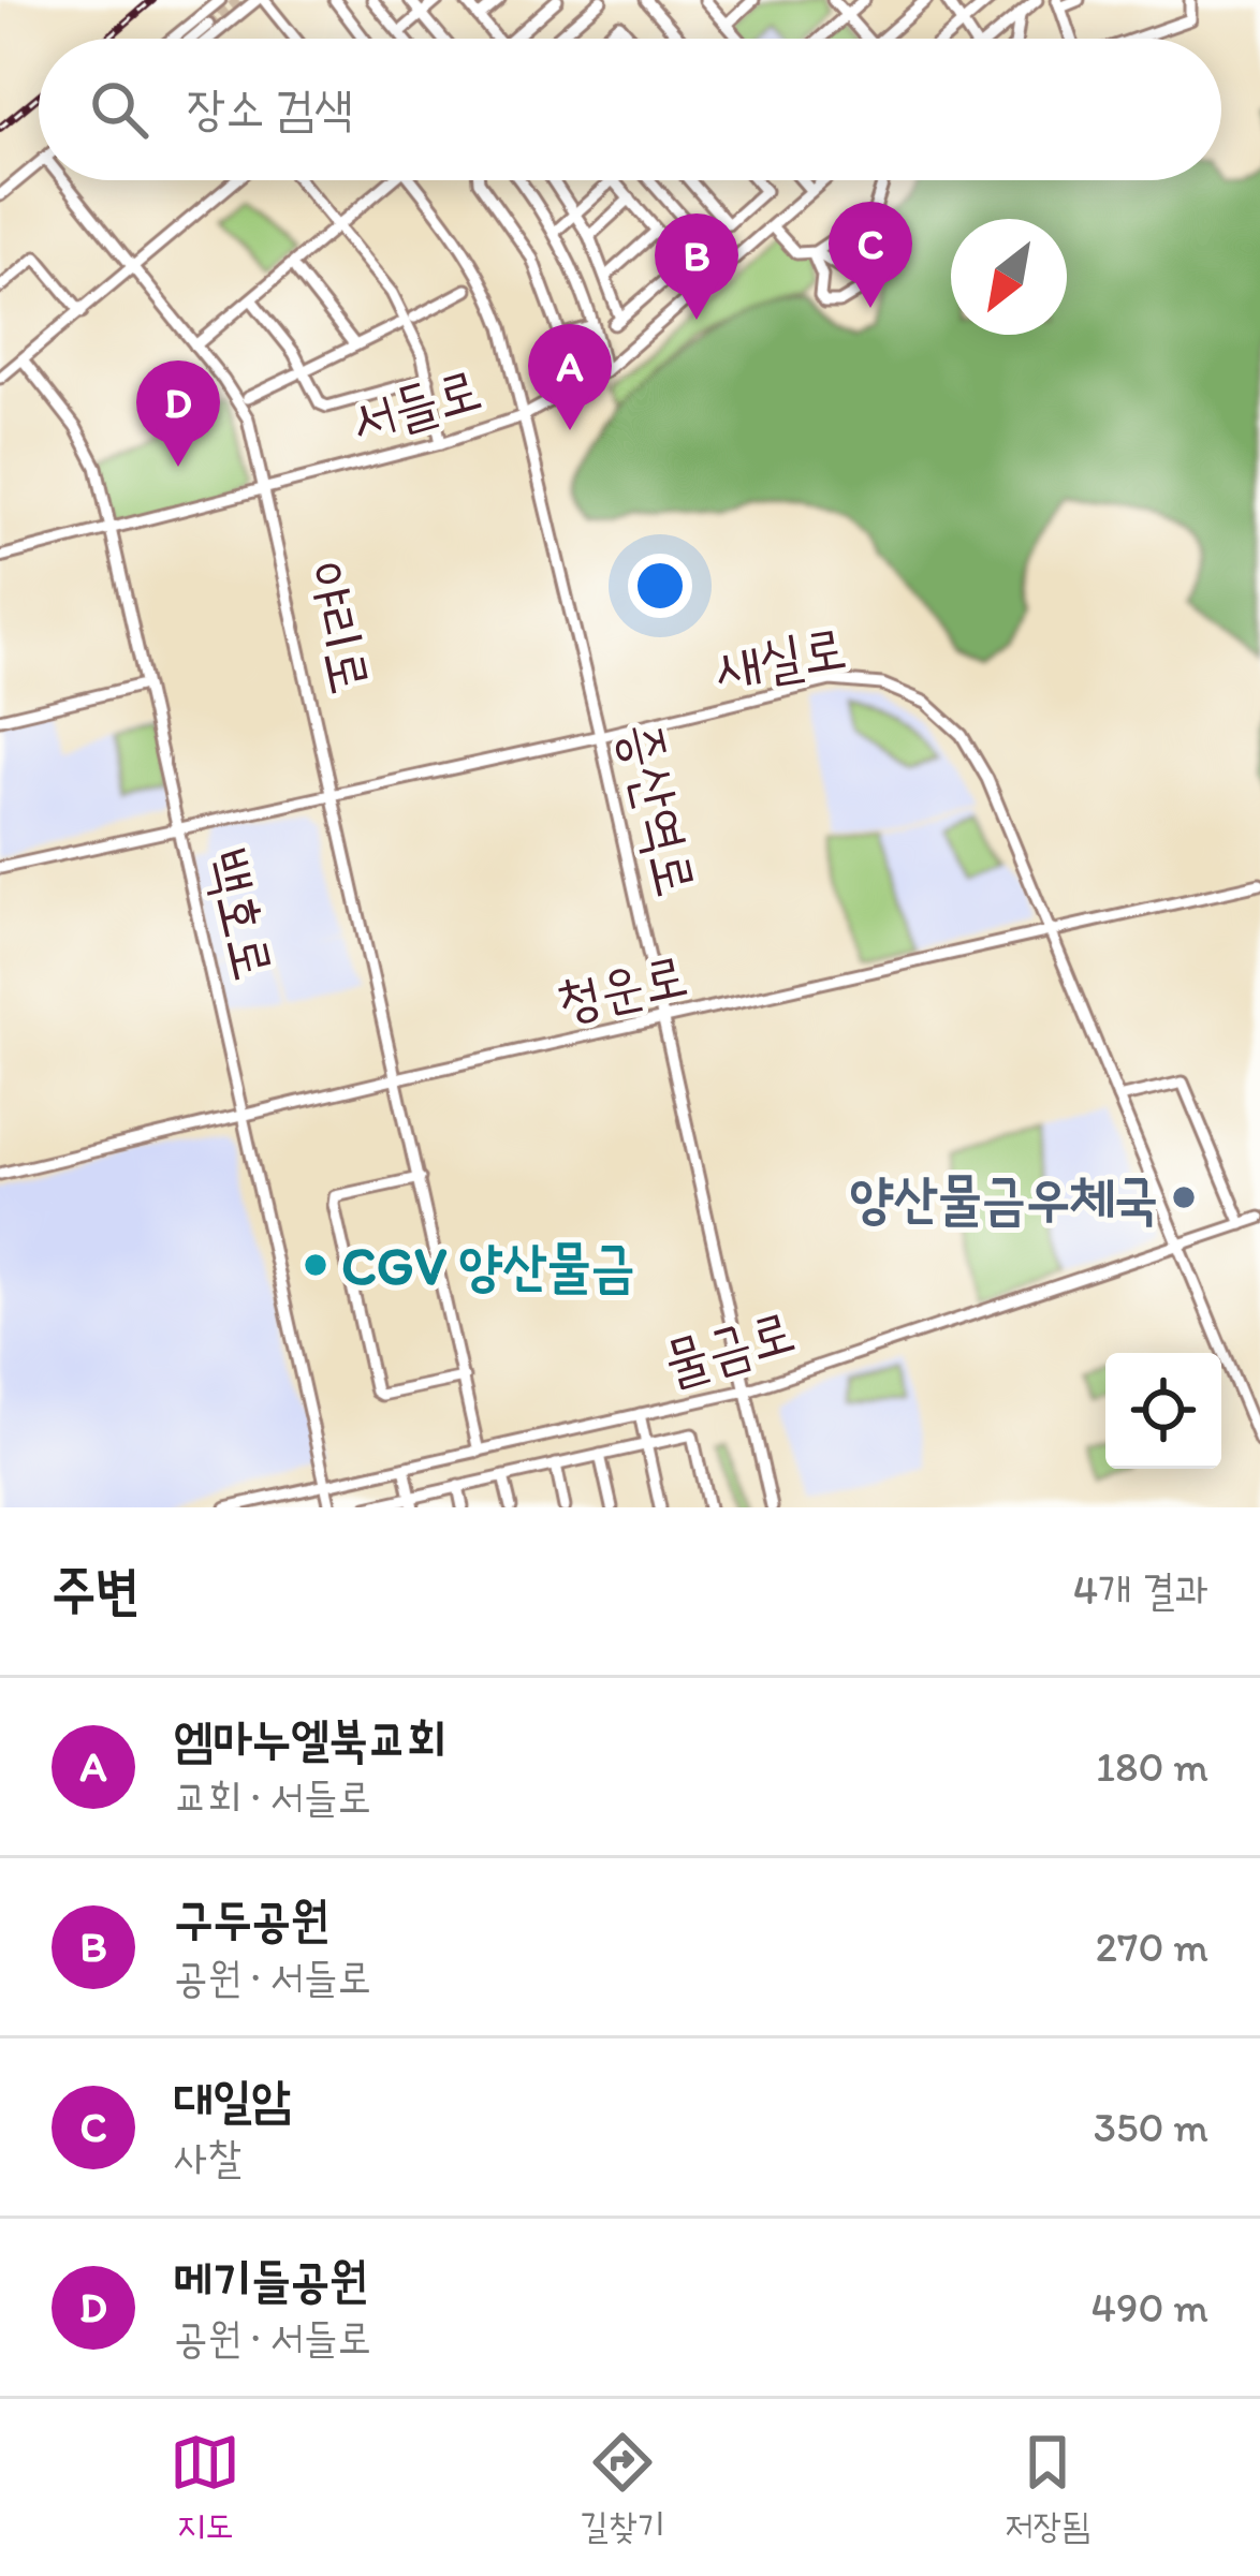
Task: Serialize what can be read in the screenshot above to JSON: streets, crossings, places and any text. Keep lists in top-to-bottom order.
{
  "streets": {
    "street": [
      "서들로",
      "야리로",
      "새실로",
      "증산역로",
      "백호로",
      "청운로",
      "물금로"
    ]
  },
  "crossings": [
    ["서들로", "야리로"],
    ["서들로", "증산역로"],
    ["서들로", "백호로"],
    ["야리로", "새실로"],
    ["야리로", "청운로"],
    ["야리로", "물금로"],
    ["새실로", "증산역로"],
    ["새실로", "백호로"],
    ["새실로", "청운로"],
    ["새실로", "물금로"],
    ["증산역로", "청운로"],
    ["증산역로", "물금로"],
    ["백호로", "청운로"],
    ["백호로", "물금로"]
  ],
  "places": ["양산물금우체국", "CGV 양산물금"],
  "north": "bottom left",
  "page": {
    "search": "장소 검색",
    "pins": [
      "C",
      "B",
      "A",
      "D"
    ],
    "heading": ["주변", "4개 결과"],
    "list": [
      {
        "mark": "A",
        "name": "엠마누엘북교회",
        "note": "교회 · 서들로",
        "value": "180 m"
      },
      {
        "mark": "B",
        "name": "구두공원",
        "note": "공원 · 서들로",
        "value": "270 m"
      },
      {
        "mark": "C",
        "name": "대일암",
        "note": "사찰",
        "value": "350 m"
      },
      {
        "mark": "D",
        "name": "메기들공원",
        "note": "공원 · 서들로",
        "value": "490 m"
      }
    ],
    "nav": ["지도", "길찾기", "저장됨"]
  }
}
